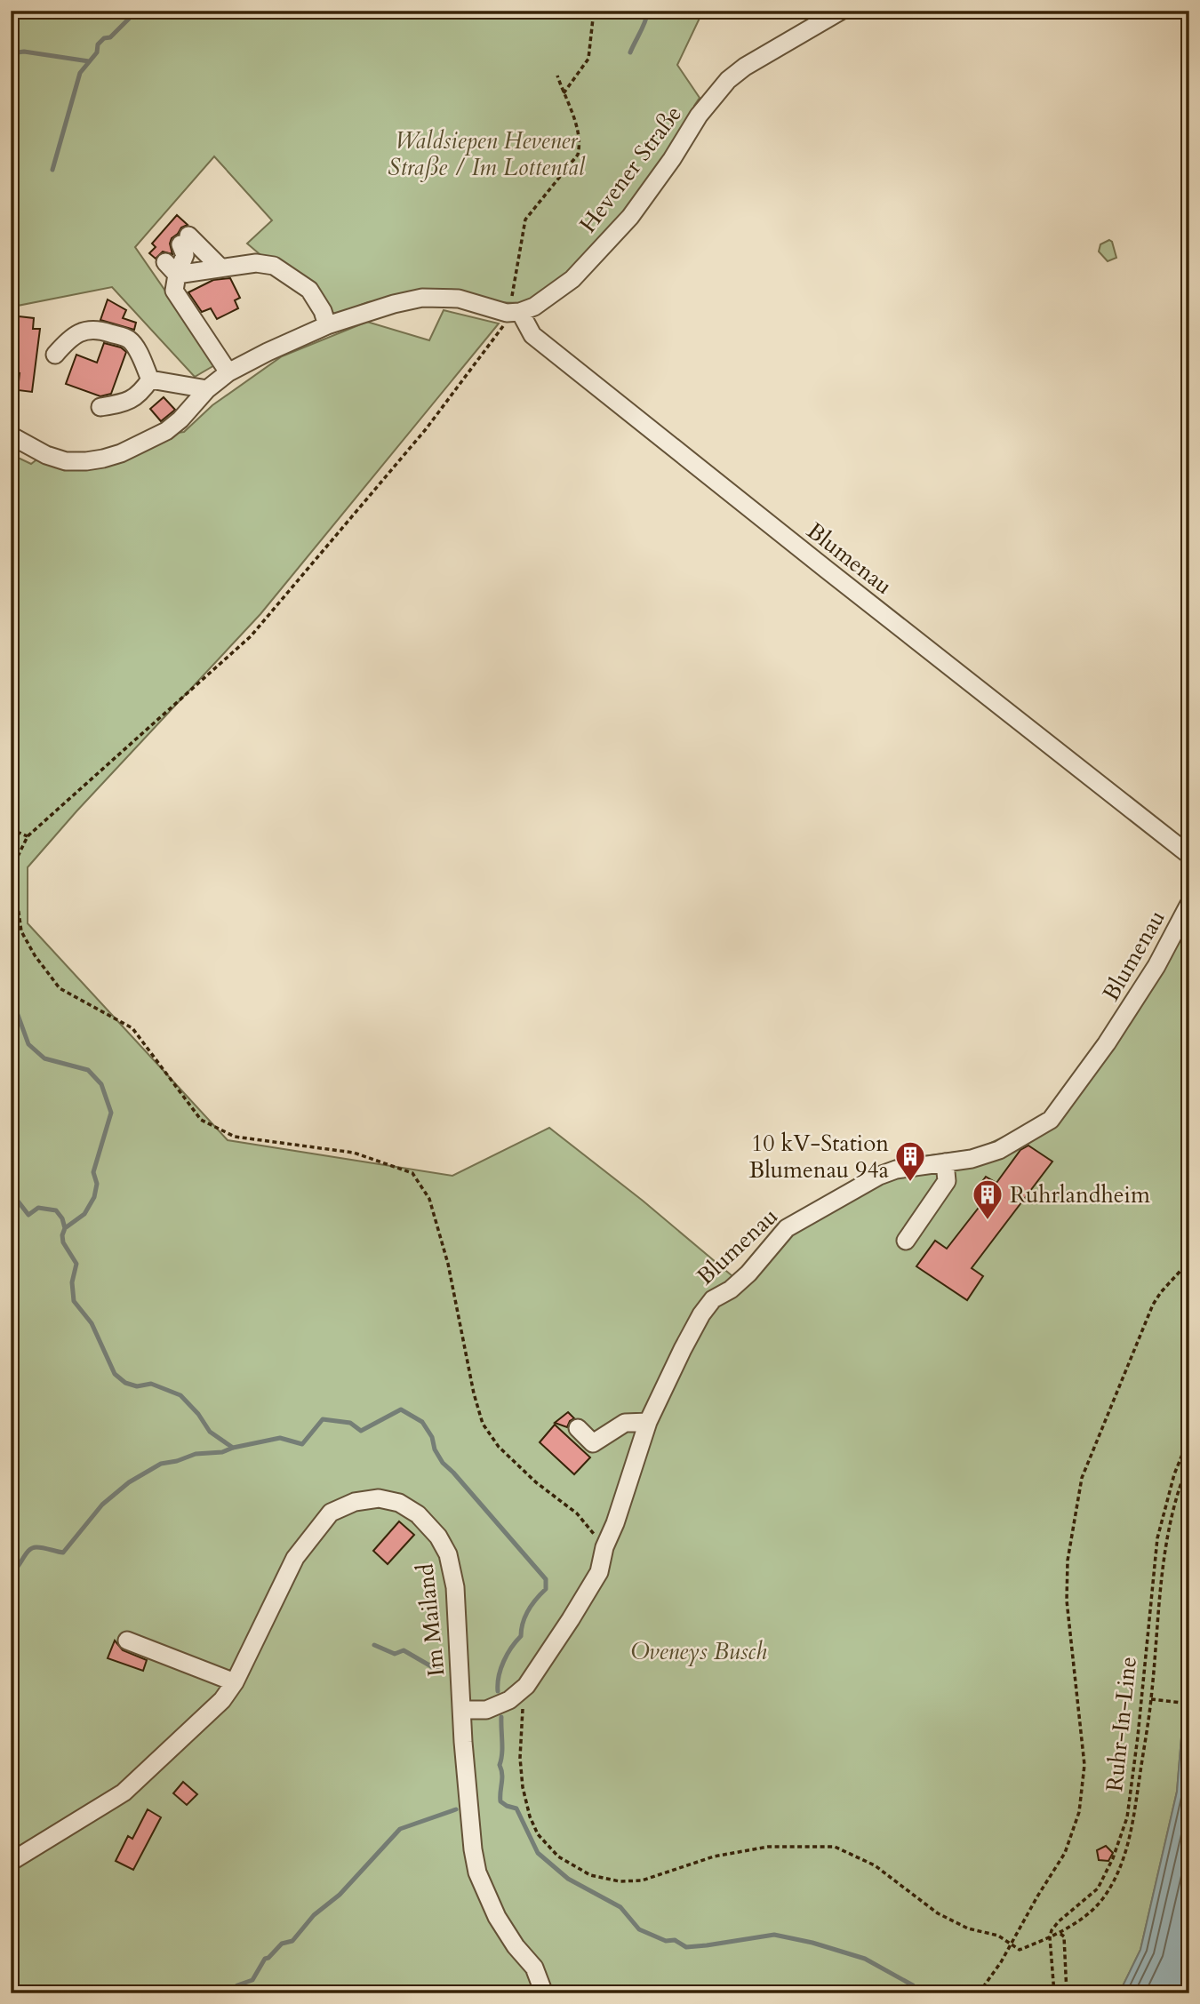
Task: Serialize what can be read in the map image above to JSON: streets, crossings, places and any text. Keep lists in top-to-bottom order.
{
  "streets": {
    "street": ["Hevener Straße", "Blumenau", "Im Mailand"],
    "path": ["Ruhr-In-Line"]
  },
  "crossings": [
    ["Hevener Straße", "Blumenau"],
    ["Blumenau", "Im Mailand"]
  ],
  "parks": ["Waldsiepen Hevener Straße / Im Lottental", "Oveneys Busch"],
  "places": {
    "building": ["10 kV-Station Blumenau 94a", "Ruhrlandheim"]
  }
}
